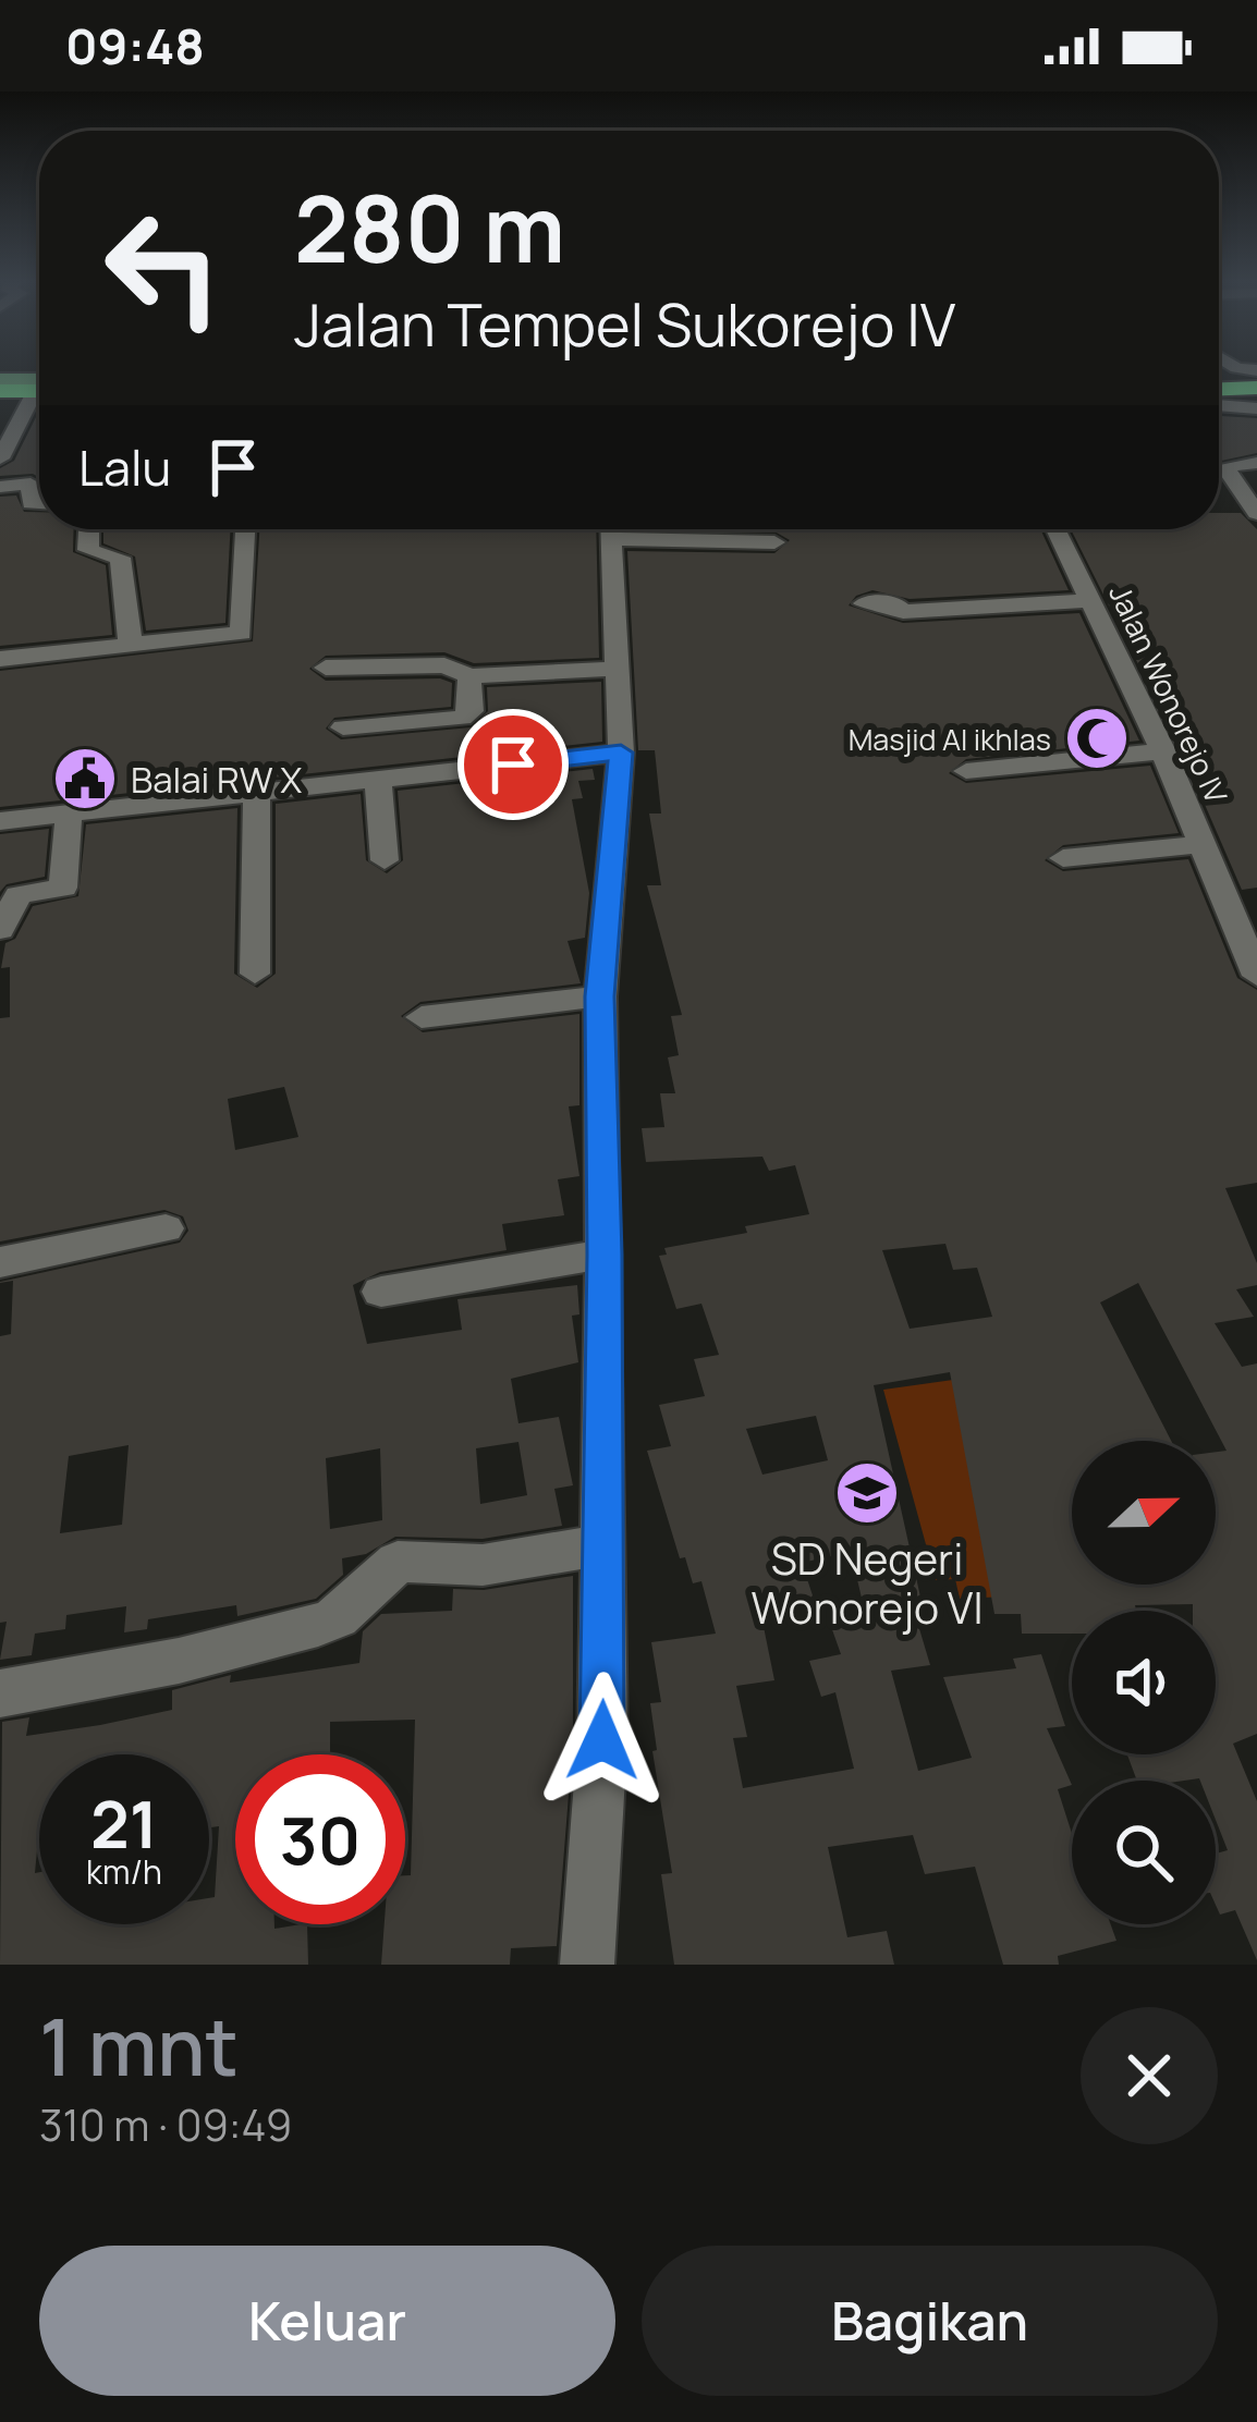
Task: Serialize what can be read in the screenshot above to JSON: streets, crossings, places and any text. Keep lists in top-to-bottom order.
{
  "streets": {
    "street": ["Jalan Wonorejo IV"]
  },
  "places": {
    "mosque": ["Masjid Al ikhlas"],
    "public building": ["Balai RW X"],
    "school or university": ["SD Negeri Wonorejo VI"]
  },
  "north": "right",
  "page": {
    "status": "09:48",
    "turn": ["280 m", "Jalan Tempel Sukorejo IV"],
    "then": "Lalu",
    "speed": "21 km/h",
    "limit": "30",
    "heading": ["1 mnt", "310 m · 09:49"],
    "buttons": ["Keluar", "Bagikan"]
  }
}
